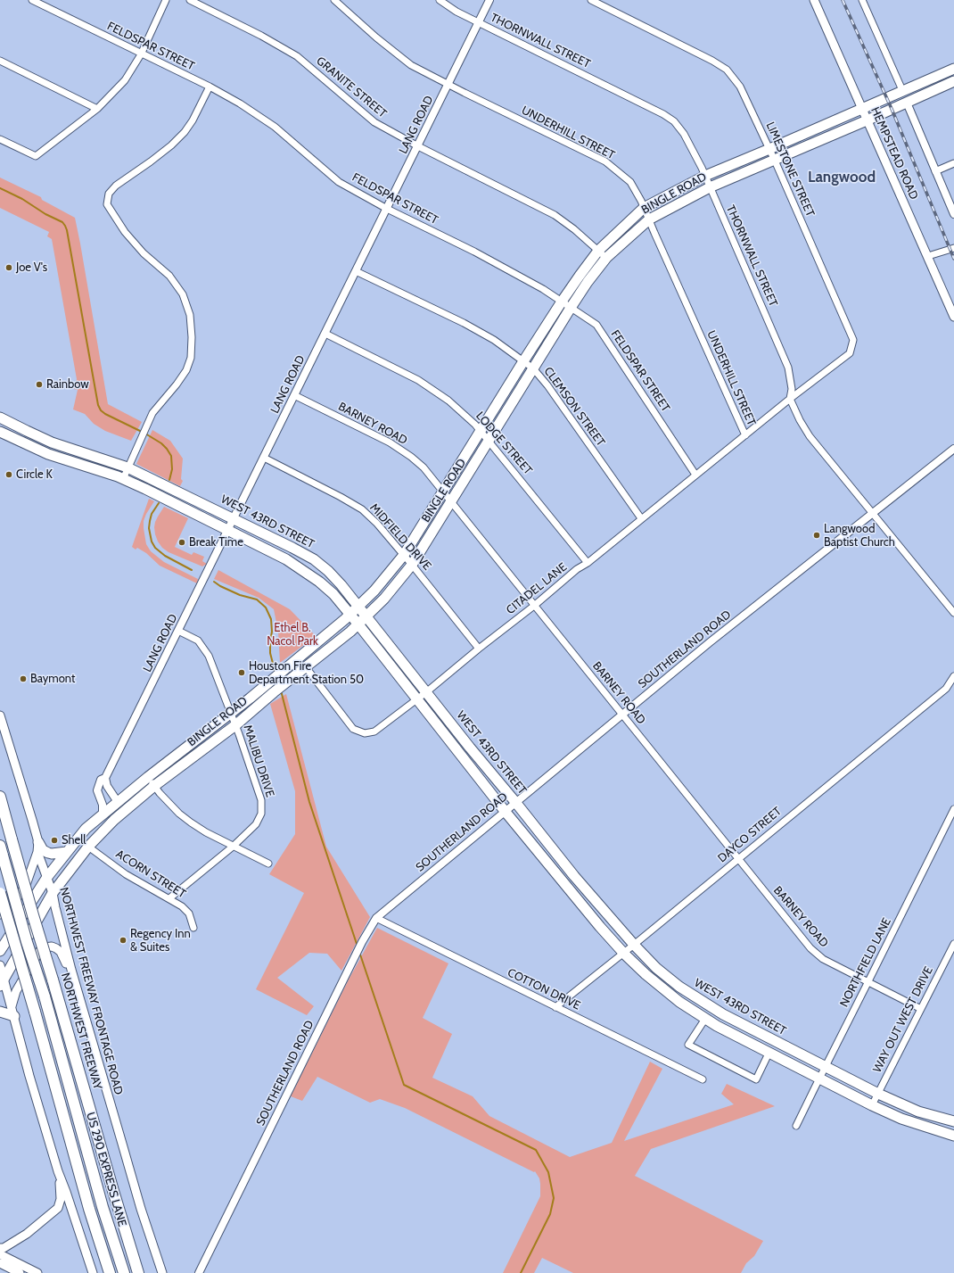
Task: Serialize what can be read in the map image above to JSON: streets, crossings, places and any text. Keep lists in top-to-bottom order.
{
  "streets": {
    "highway": ["NORTHWEST FREEWAY", "US 290 EXPRESS LANE"],
    "main road": [
      "HEMPSTEAD ROAD",
      "BINGLE ROAD",
      "WEST 43RD STREET",
      "NORTHWEST FREEWAY FRONTAGE ROAD"
    ],
    "street": [
      "THORNWALL STREET",
      "FELDSPAR STREET",
      "GRANITE STREET",
      "LANG ROAD",
      "UNDERHILL STREET",
      "LIMESTONE STREET",
      "CLEMSON STREET",
      "BARNEY ROAD",
      "LODGE STREET",
      "MIDFIELD DRIVE",
      "CITADEL LANE",
      "SOUTHERLAND ROAD",
      "MALIBU DRIVE",
      "DAYCO STREET",
      "ACORN STREET",
      "NORTHFIELD LANE",
      "COTTON DRIVE",
      "WAY OUT WEST DRIVE"
    ]
  },
  "crossings": [
    ["THORNWALL STREET", "LANG ROAD"],
    ["THORNWALL STREET", "LIMESTONE STREET"],
    ["THORNWALL STREET", "BINGLE ROAD"],
    ["THORNWALL STREET", "CITADEL LANE"],
    ["THORNWALL STREET", "SOUTHERLAND ROAD"],
    ["FELDSPAR STREET", "LANG ROAD"],
    ["FELDSPAR STREET", "BINGLE ROAD"],
    ["FELDSPAR STREET", "CITADEL LANE"],
    ["GRANITE STREET", "LANG ROAD"],
    ["GRANITE STREET", "BINGLE ROAD"],
    ["LANG ROAD", "UNDERHILL STREET"],
    ["LANG ROAD", "BINGLE ROAD"],
    ["LANG ROAD", "CLEMSON STREET"],
    ["LANG ROAD", "BARNEY ROAD"],
    ["LANG ROAD", "LODGE STREET"],
    ["LANG ROAD", "WEST 43RD STREET"],
    ["LANG ROAD", "MIDFIELD DRIVE"],
    ["LANG ROAD", "MALIBU DRIVE"],
    ["UNDERHILL STREET", "BINGLE ROAD"],
    ["UNDERHILL STREET", "CITADEL LANE"],
    ["HEMPSTEAD ROAD", "BINGLE ROAD"],
    ["LIMESTONE STREET", "BINGLE ROAD"],
    ["LIMESTONE STREET", "CITADEL LANE"],
    ["BINGLE ROAD", "CLEMSON STREET"],
    ["BINGLE ROAD", "BARNEY ROAD"],
    ["BINGLE ROAD", "LODGE STREET"],
    ["BINGLE ROAD", "WEST 43RD STREET"],
    ["BINGLE ROAD", "MIDFIELD DRIVE"],
    ["BINGLE ROAD", "CITADEL LANE"],
    ["BINGLE ROAD", "MALIBU DRIVE"],
    ["BINGLE ROAD", "ACORN STREET"],
    ["BINGLE ROAD", "NORTHWEST FREEWAY FRONTAGE ROAD"],
    ["CLEMSON STREET", "CITADEL LANE"],
    ["BARNEY ROAD", "CITADEL LANE"],
    ["BARNEY ROAD", "SOUTHERLAND ROAD"],
    ["BARNEY ROAD", "DAYCO STREET"],
    ["BARNEY ROAD", "NORTHFIELD LANE"],
    ["BARNEY ROAD", "WAY OUT WEST DRIVE"],
    ["LODGE STREET", "CITADEL LANE"],
    ["WEST 43RD STREET", "CITADEL LANE"],
    ["WEST 43RD STREET", "SOUTHERLAND ROAD"],
    ["WEST 43RD STREET", "DAYCO STREET"],
    ["WEST 43RD STREET", "NORTHFIELD LANE"],
    ["WEST 43RD STREET", "WAY OUT WEST DRIVE"],
    ["MIDFIELD DRIVE", "CITADEL LANE"],
    ["SOUTHERLAND ROAD", "COTTON DRIVE"],
    ["MALIBU DRIVE", "ACORN STREET"],
    ["DAYCO STREET", "COTTON DRIVE"]
  ],
  "districts": ["Langwood"],
  "parks": ["Ethel B. Nacol Park"],
  "places": [
    "Joe V's",
    "Rainbow",
    "Circle K",
    "Langwood Baptist Church",
    "Break Time",
    "Houston Fire Department Station 50",
    "Baymont",
    "Shell",
    "Regency Inn & Suites"
  ]
}
